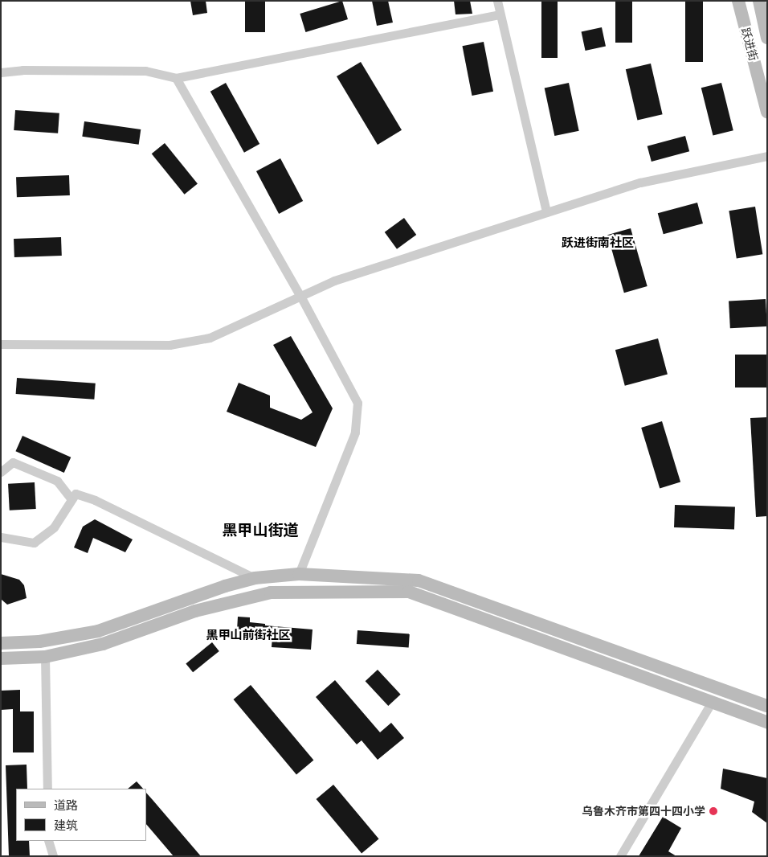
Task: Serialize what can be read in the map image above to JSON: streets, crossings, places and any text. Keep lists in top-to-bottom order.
{
  "streets": {
    "street": ["跃进街"]
  },
  "districts": ["跃进街南社区", "黑甲山街道", "黑甲山前街社区"],
  "places": ["乌鲁木齐市第四十四小学"],
  "legend": ["道路", "建筑"]
}
